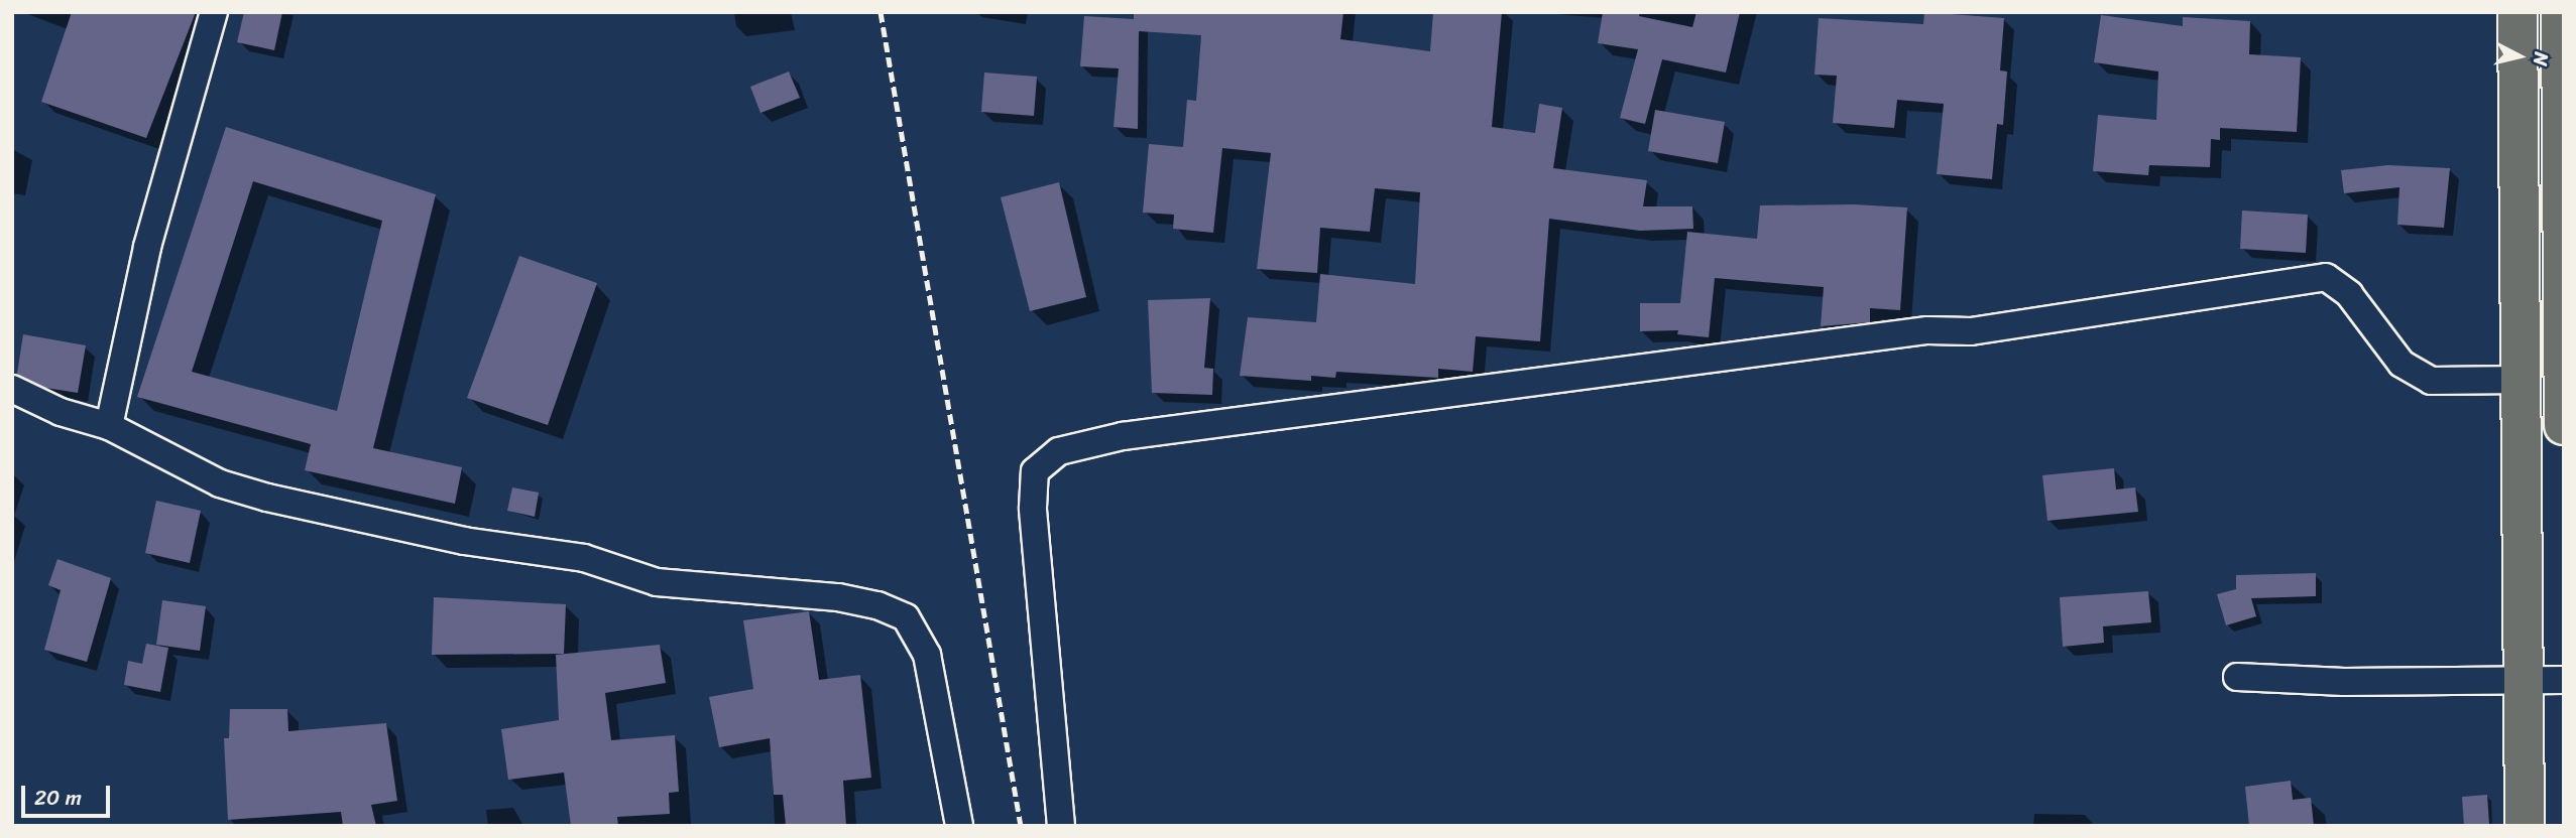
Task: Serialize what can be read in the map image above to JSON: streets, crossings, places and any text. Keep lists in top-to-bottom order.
{
  "scale_bar": "20 m",
  "north": "right"
}
